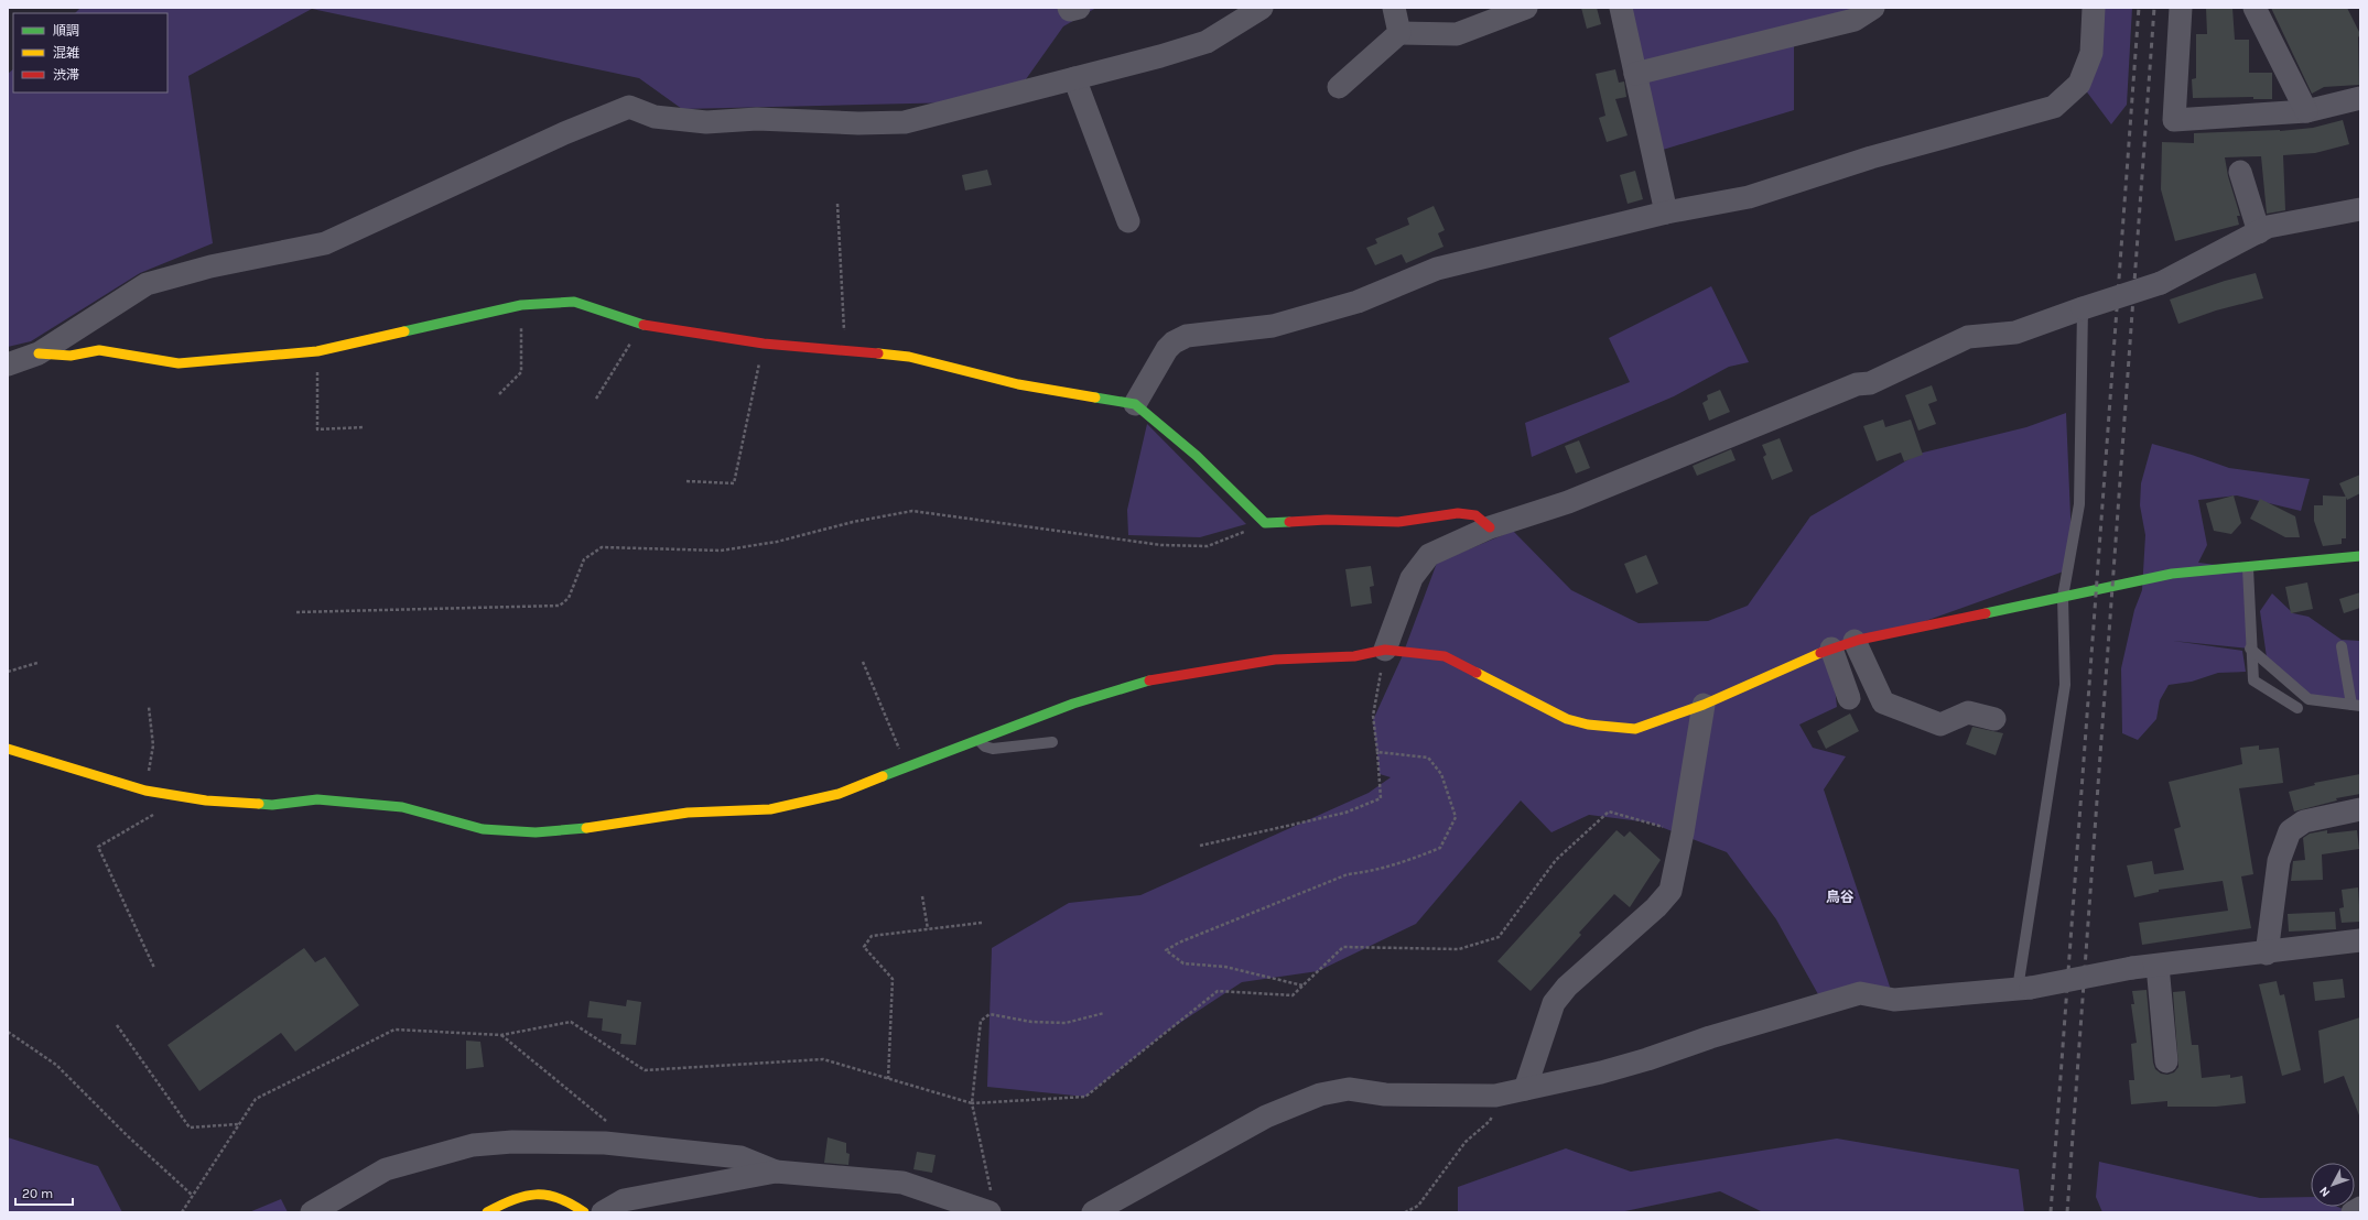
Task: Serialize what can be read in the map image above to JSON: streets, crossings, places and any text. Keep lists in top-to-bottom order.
{
  "districts": ["鳥谷"],
  "legend": ["順調", "混雑", "渋滞"],
  "scale_bar": "20 m",
  "north": "bottom left"
}
